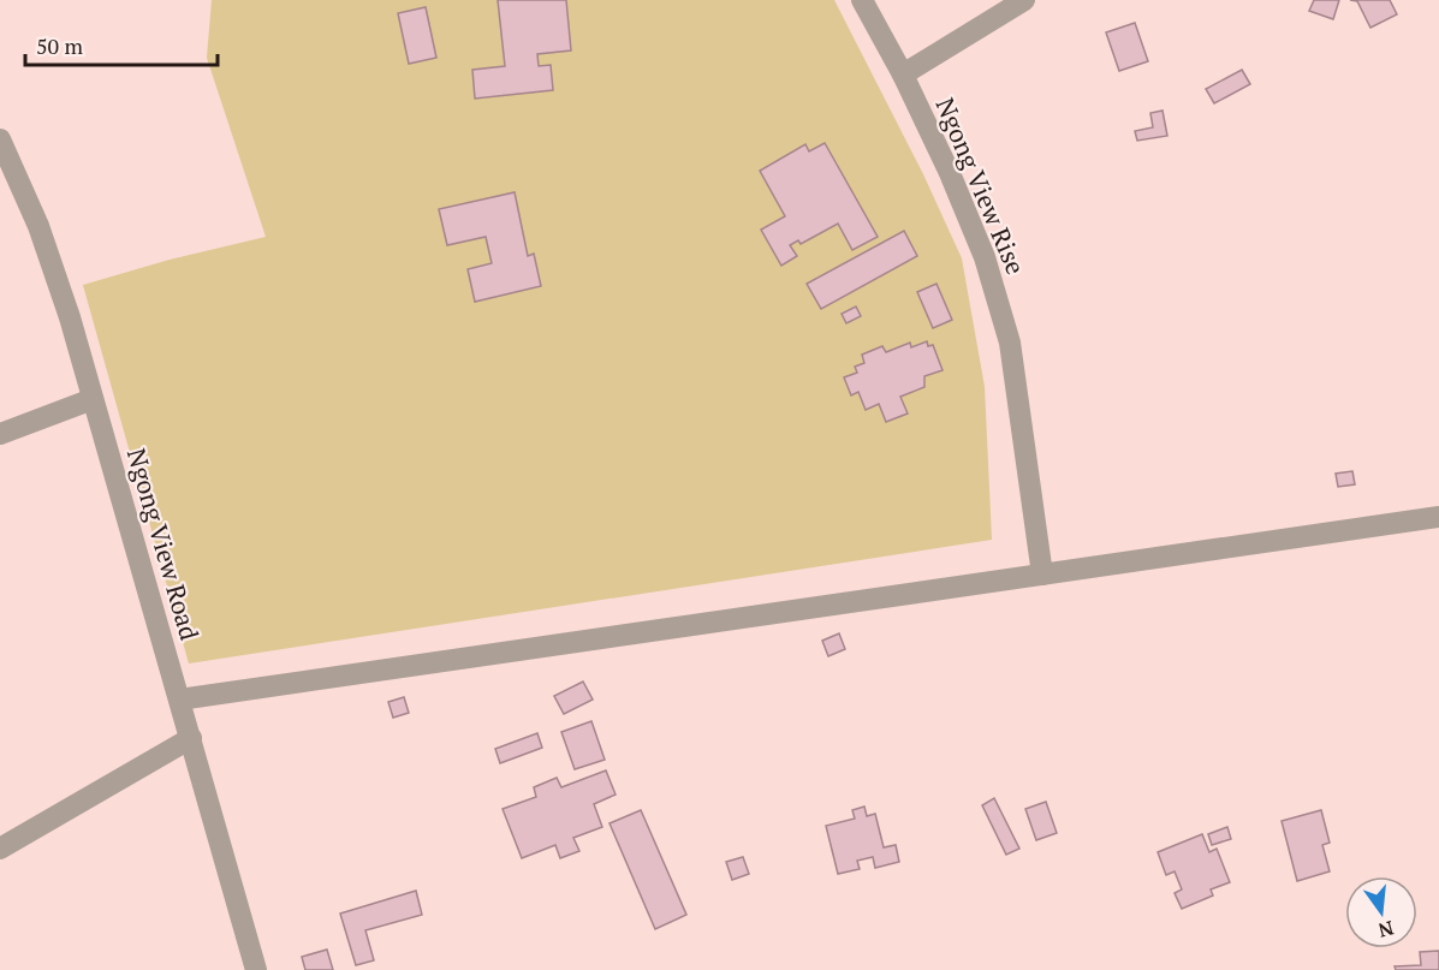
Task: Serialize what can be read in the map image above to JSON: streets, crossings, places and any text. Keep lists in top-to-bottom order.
{
  "streets": {
    "street": ["Ngong View Rise", "Ngong View Road"]
  },
  "scale_bar": "50 m",
  "north": "bottom"
}
